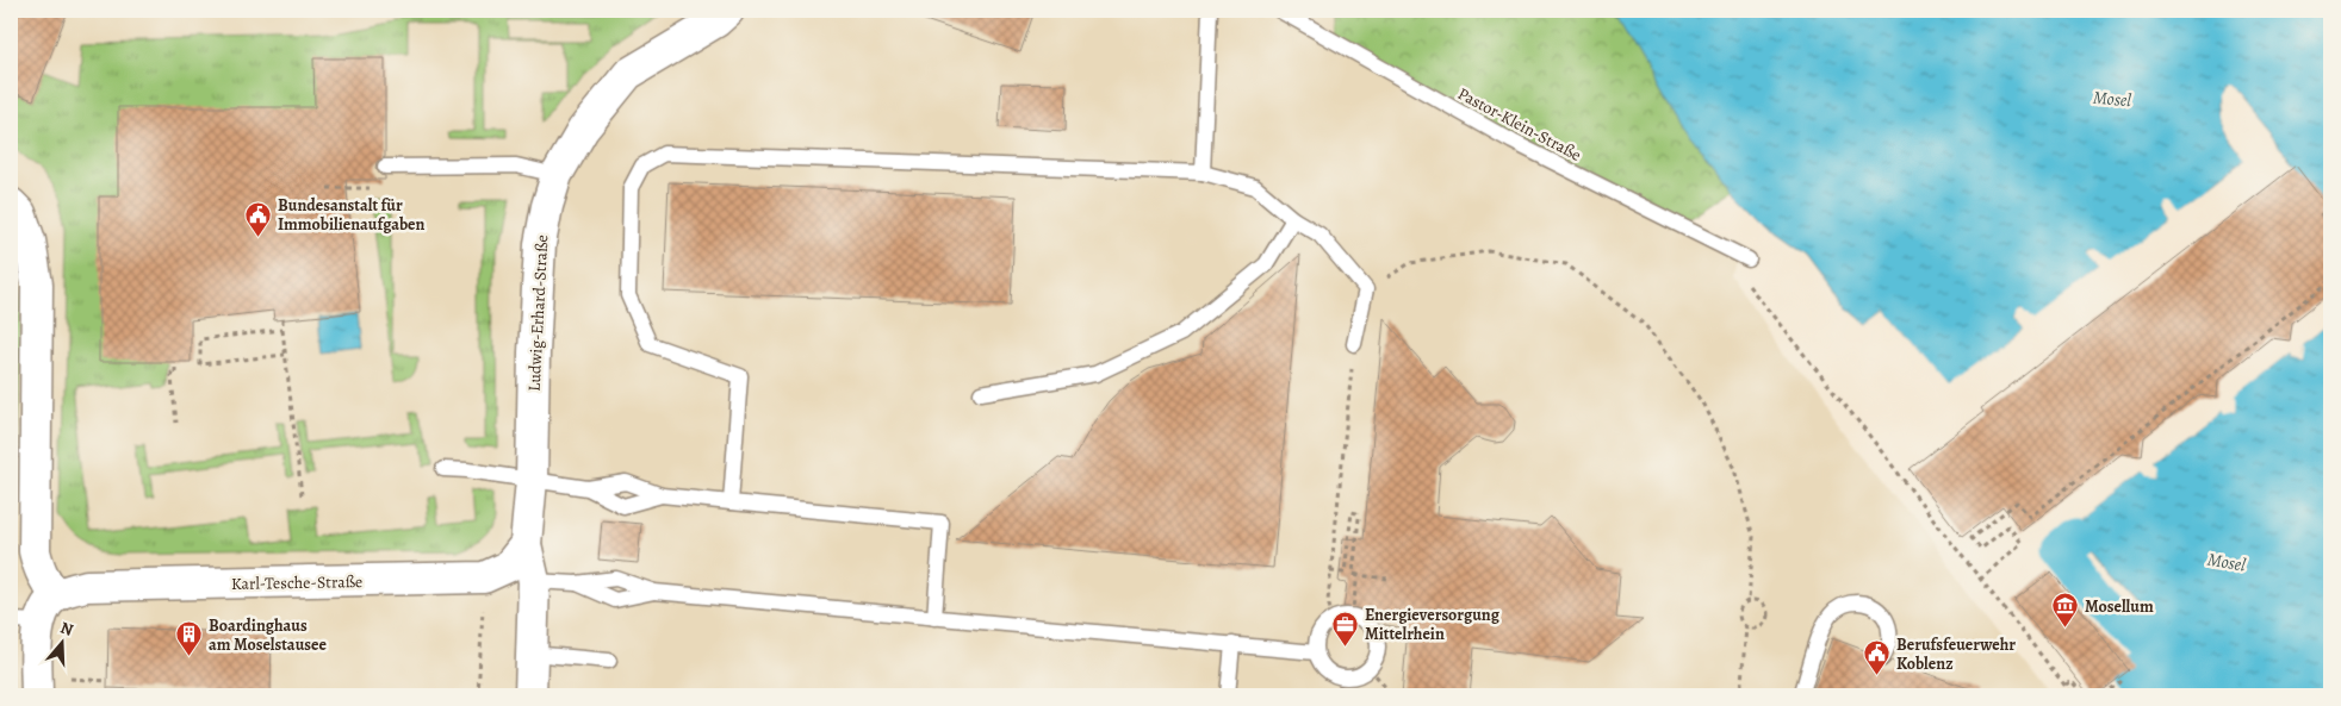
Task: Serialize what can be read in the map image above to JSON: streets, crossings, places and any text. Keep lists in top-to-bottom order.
{
  "streets": {
    "street": ["Ludwig-Erhard-Straße", "Karl-Tesche-Straße"],
    "lane": ["Pastor-Klein-Straße"]
  },
  "crossings": [
    ["Ludwig-Erhard-Straße", "Karl-Tesche-Straße"]
  ],
  "water": ["Mosel"],
  "places": {
    "public building": ["Bundesanstalt für Immobilienaufgaben", "Berufsfeuerwehr Koblenz"],
    "museum": ["Mosellum"],
    "office": ["Energieversorgung Mittelrhein"],
    "building": ["Boardinghaus am Moselstausee"]
  },
  "north": "top"
}
